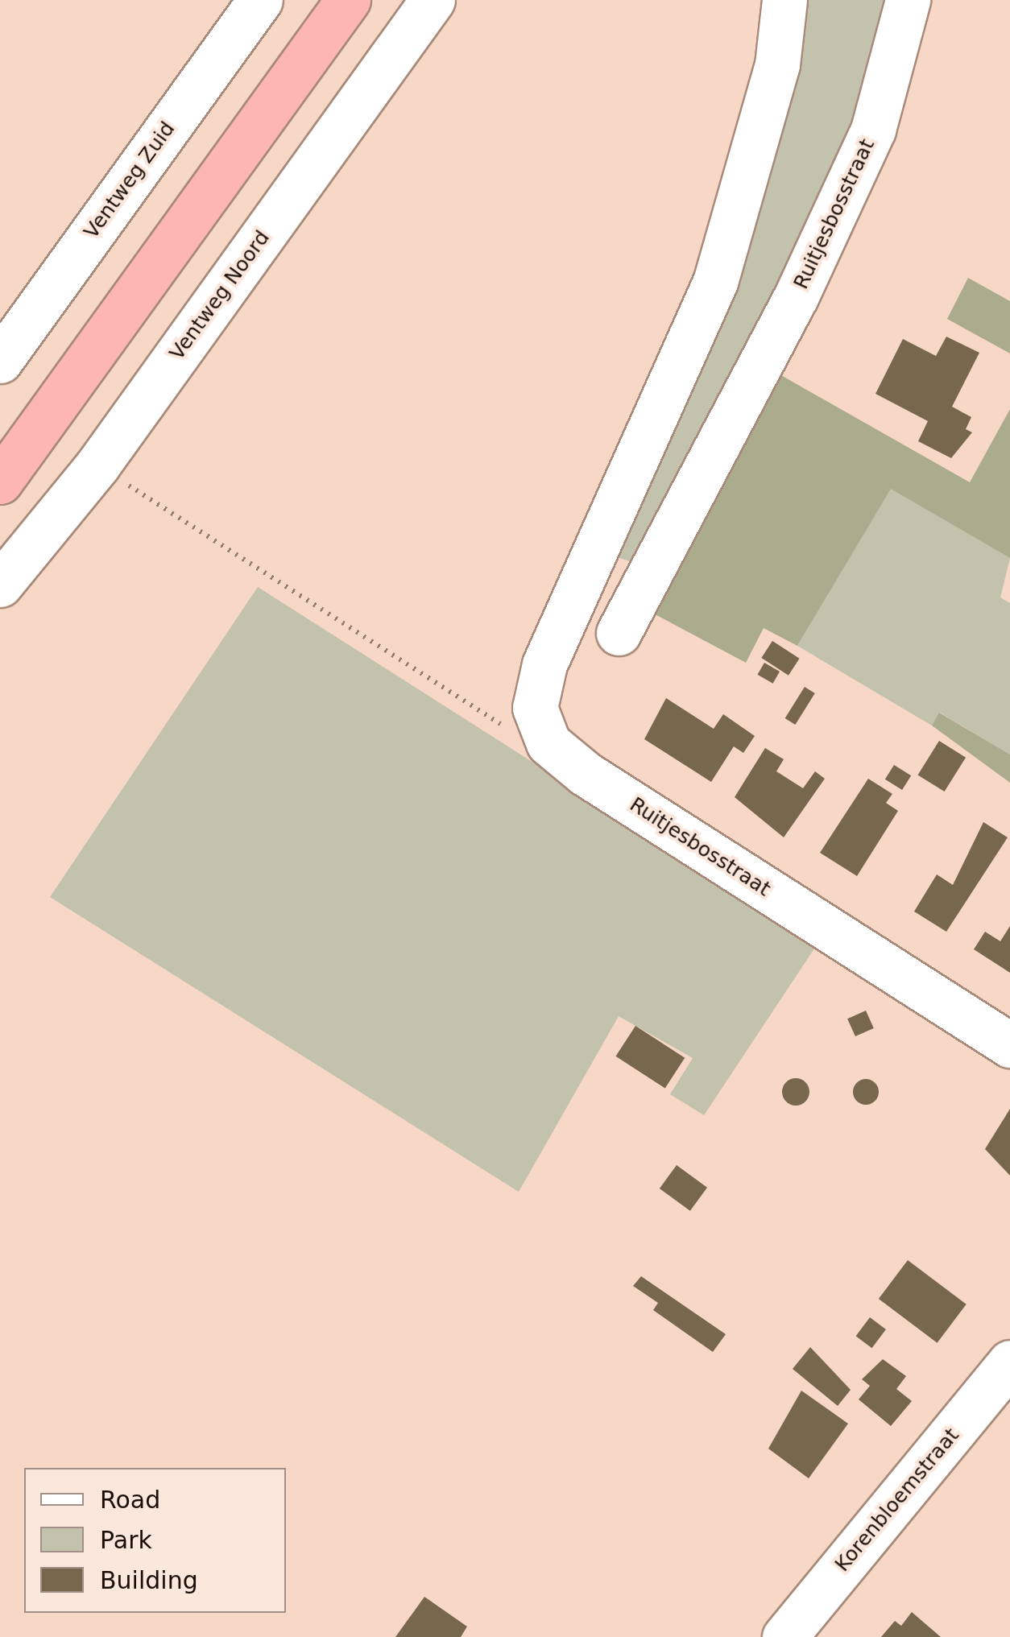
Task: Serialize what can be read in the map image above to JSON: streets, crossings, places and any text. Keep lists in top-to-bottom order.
{
  "streets": {
    "street": [
      "Ventweg Zuid",
      "Ruitjesbosstraat",
      "Ventweg Noord",
      "Korenbloemstraat"
    ]
  },
  "legend": ["Road", "Park", "Building"]
}
